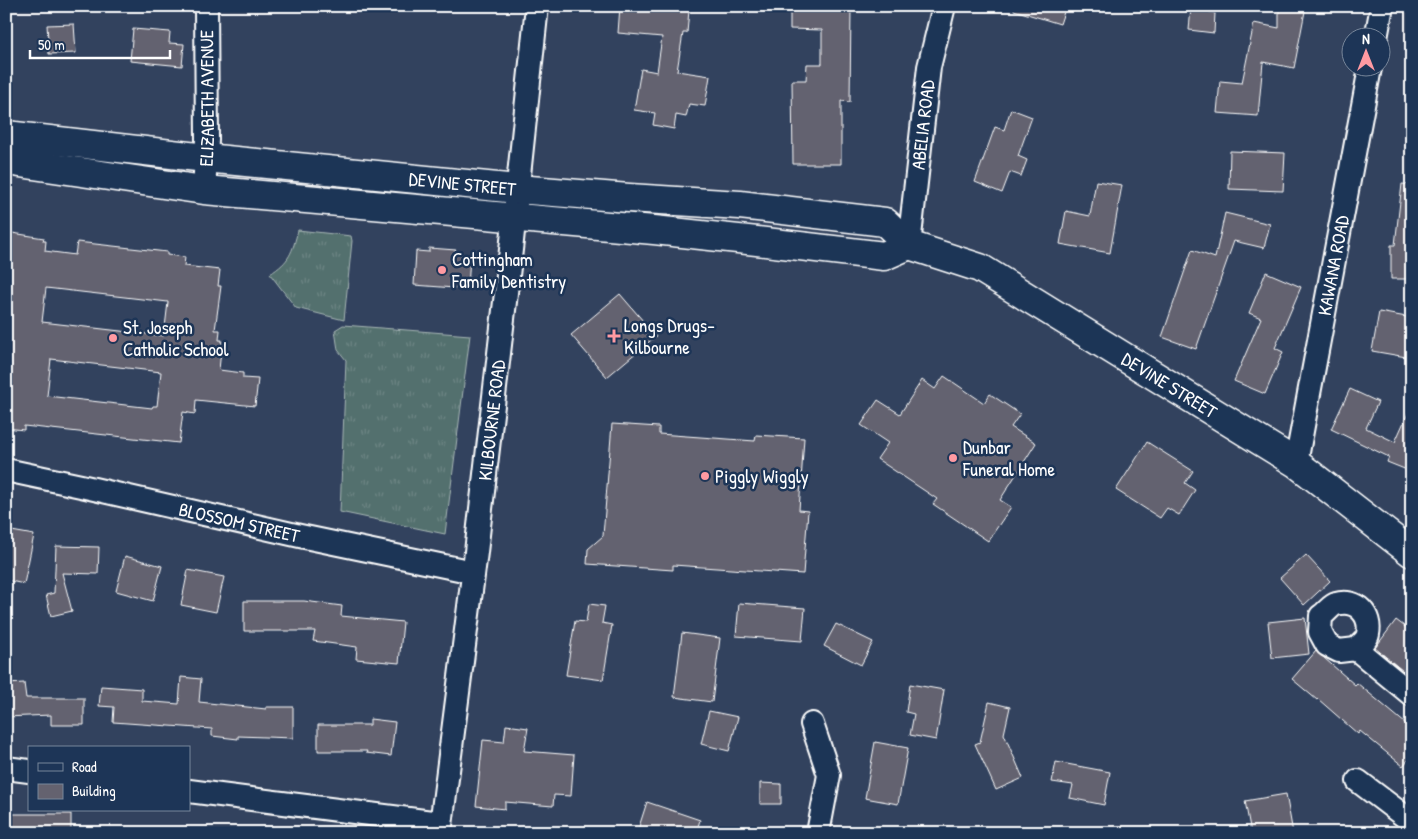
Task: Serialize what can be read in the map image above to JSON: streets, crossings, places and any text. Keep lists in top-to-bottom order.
{
  "streets": {
    "main road": ["DEVINE STREET"],
    "street": [
      "ELIZABETH AVENUE",
      "ABELIA ROAD",
      "KAWANA ROAD",
      "KILBOURNE ROAD",
      "BLOSSOM STREET"
    ]
  },
  "crossings": [
    ["ELIZABETH AVENUE", "DEVINE STREET"],
    ["ABELIA ROAD", "DEVINE STREET"],
    ["DEVINE STREET", "KAWANA ROAD"],
    ["DEVINE STREET", "KILBOURNE ROAD"],
    ["KILBOURNE ROAD", "BLOSSOM STREET"]
  ],
  "places": {
    "other": [
      "Cottingham Family Dentistry",
      "St. Joseph Catholic School",
      "Dunbar Funeral Home",
      "Piggly Wiggly"
    ],
    "health": ["Longs Drugs- Kilbourne"]
  },
  "legend": ["Road", "Building"],
  "scale_bar": "50 m",
  "north": "top"
}
